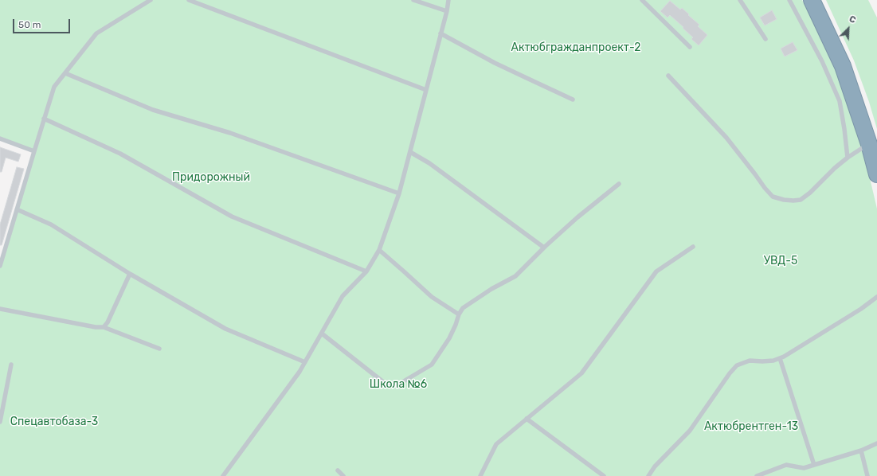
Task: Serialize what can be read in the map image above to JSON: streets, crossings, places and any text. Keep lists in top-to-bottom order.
{
  "parks": [
    "Актюбгражданпроект-2",
    "Придорожный",
    "УВД-5",
    "Школа №6",
    "Спецавтобаза-3",
    "Актюбрентген-13"
  ],
  "scale_bar": "50 m",
  "north": "top right"
}
